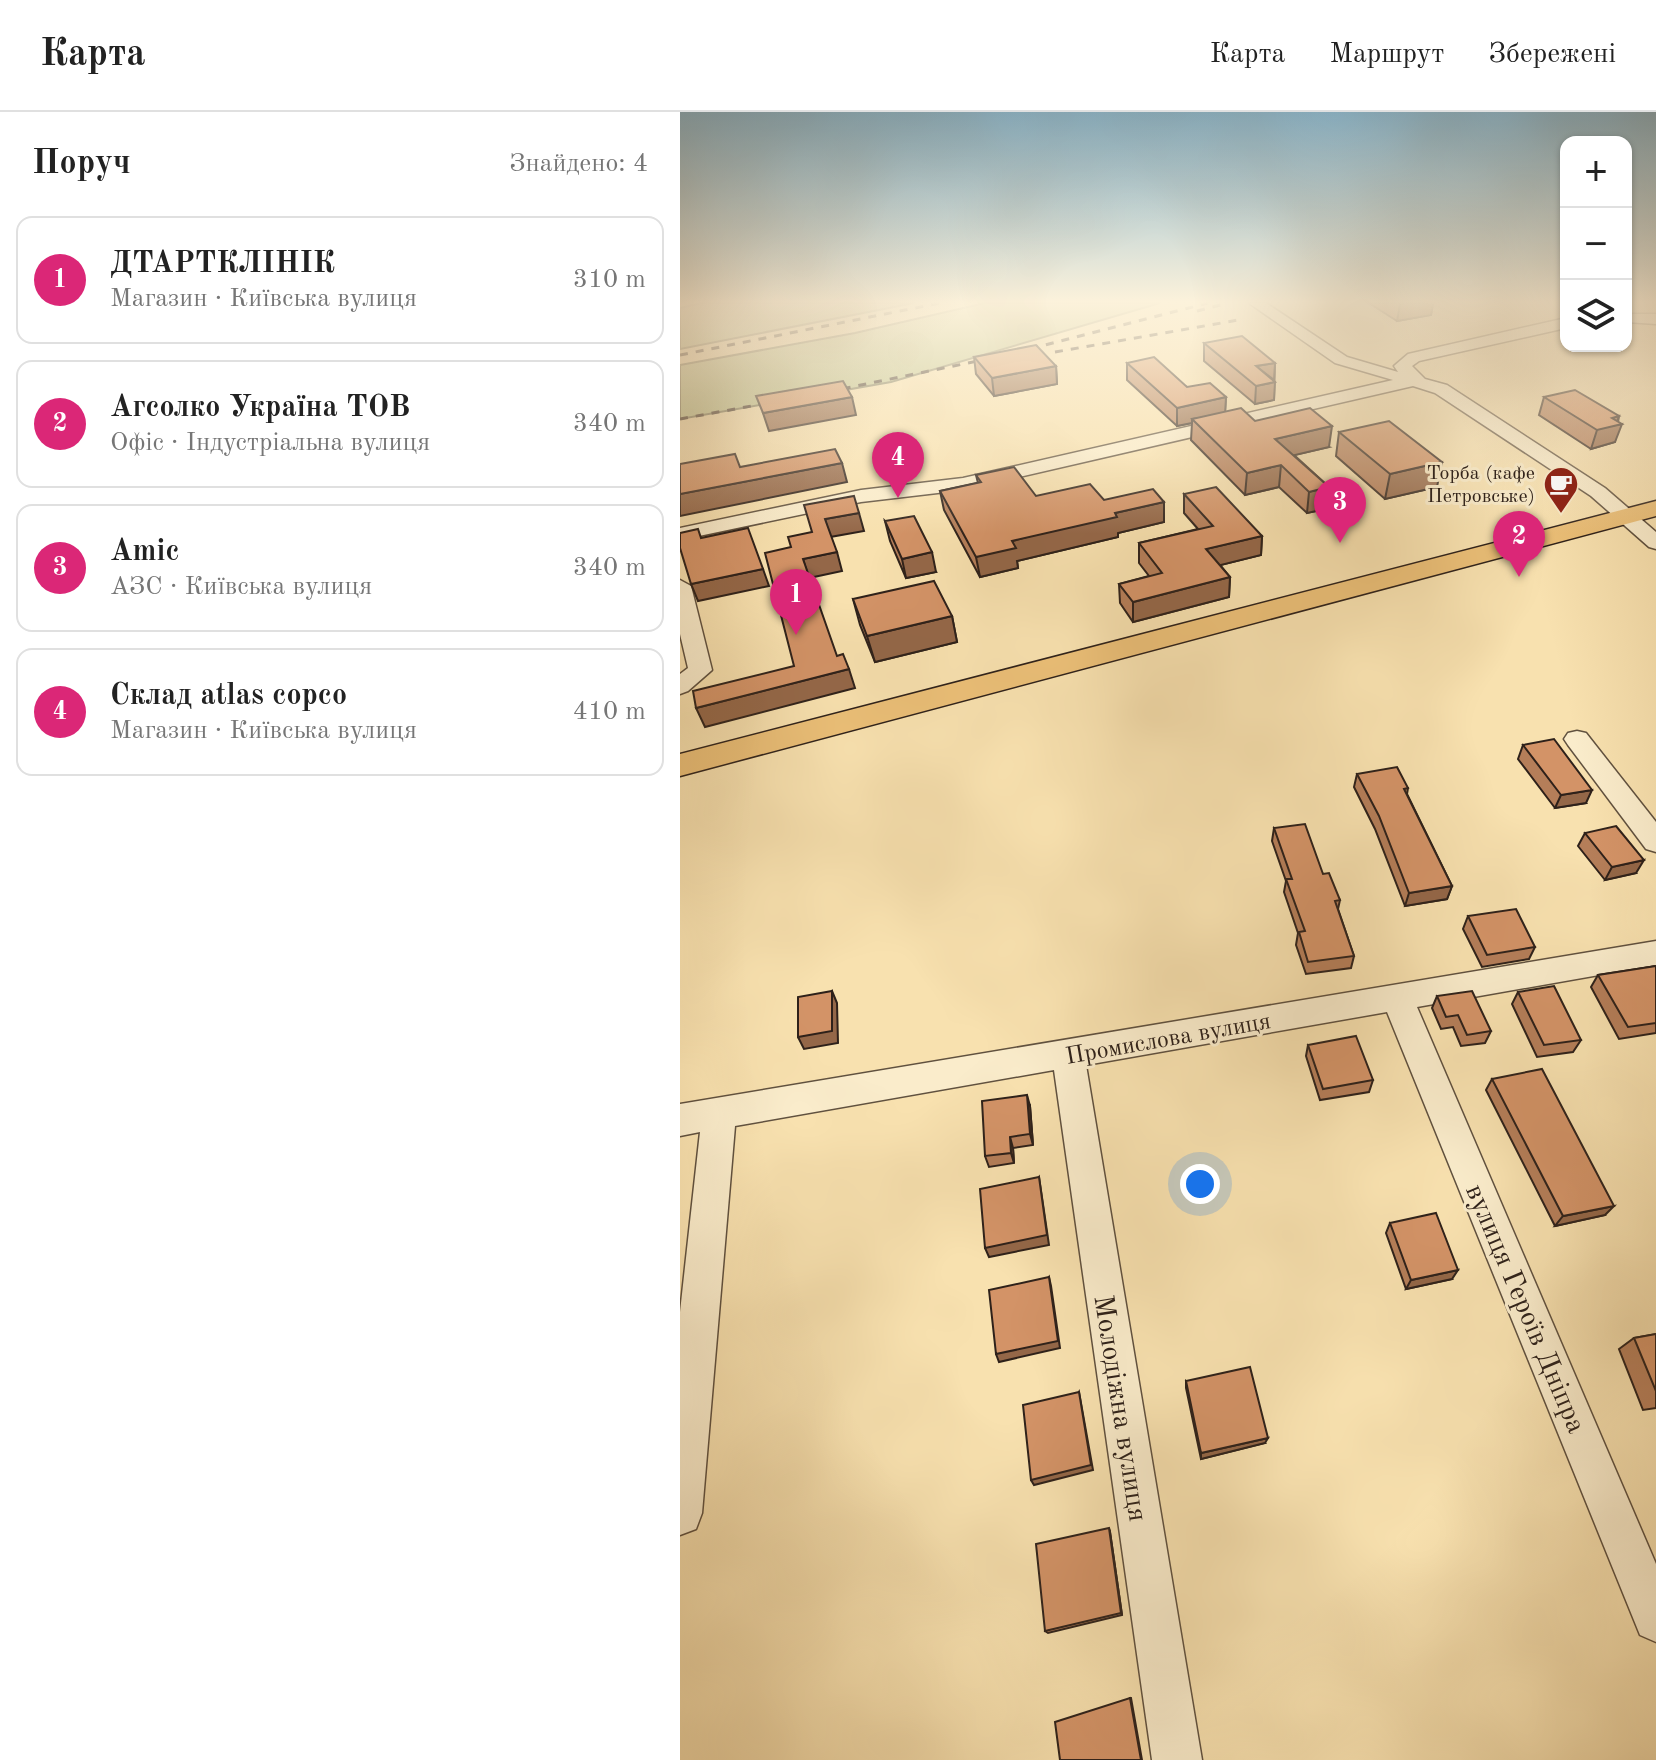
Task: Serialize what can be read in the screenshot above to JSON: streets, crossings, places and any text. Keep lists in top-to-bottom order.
{
  "streets": {
    "street": ["Промислова вулиця", "вулиця Героїв Дніпра", "Молодіжна вулиця"]
  },
  "crossings": [
    ["Промислова вулиця", "вулиця Героїв Дніпра"],
    ["Промислова вулиця", "Молодіжна вулиця"]
  ],
  "places": {
    "cafe": ["Торба (кафе Петровське)"]
  },
  "page": {
    "header": "Карта",
    "nav": ["Карта", "Маршрут", "Збережені"],
    "heading": ["Поруч", "Знайдено: 4"],
    "map_buttons": ["+", "−"],
    "list": [
      {
        "mark": "1",
        "name": "ДТАРТКЛІНІК",
        "note": "Магазин · Київська вулиця",
        "value": "310 m"
      },
      {
        "mark": "2",
        "name": "Агсолко Україна ТОВ",
        "note": "Офіс · Індустріальна вулиця",
        "value": "340 m"
      },
      {
        "mark": "3",
        "name": "Amic",
        "note": "АЗС · Київська вулиця",
        "value": "340 m"
      },
      {
        "mark": "4",
        "name": "Склад atlas copco",
        "note": "Магазин · Київська вулиця",
        "value": "410 m"
      }
    ],
    "pins": [
      "4",
      "3",
      "2",
      "1"
    ]
  }
}
